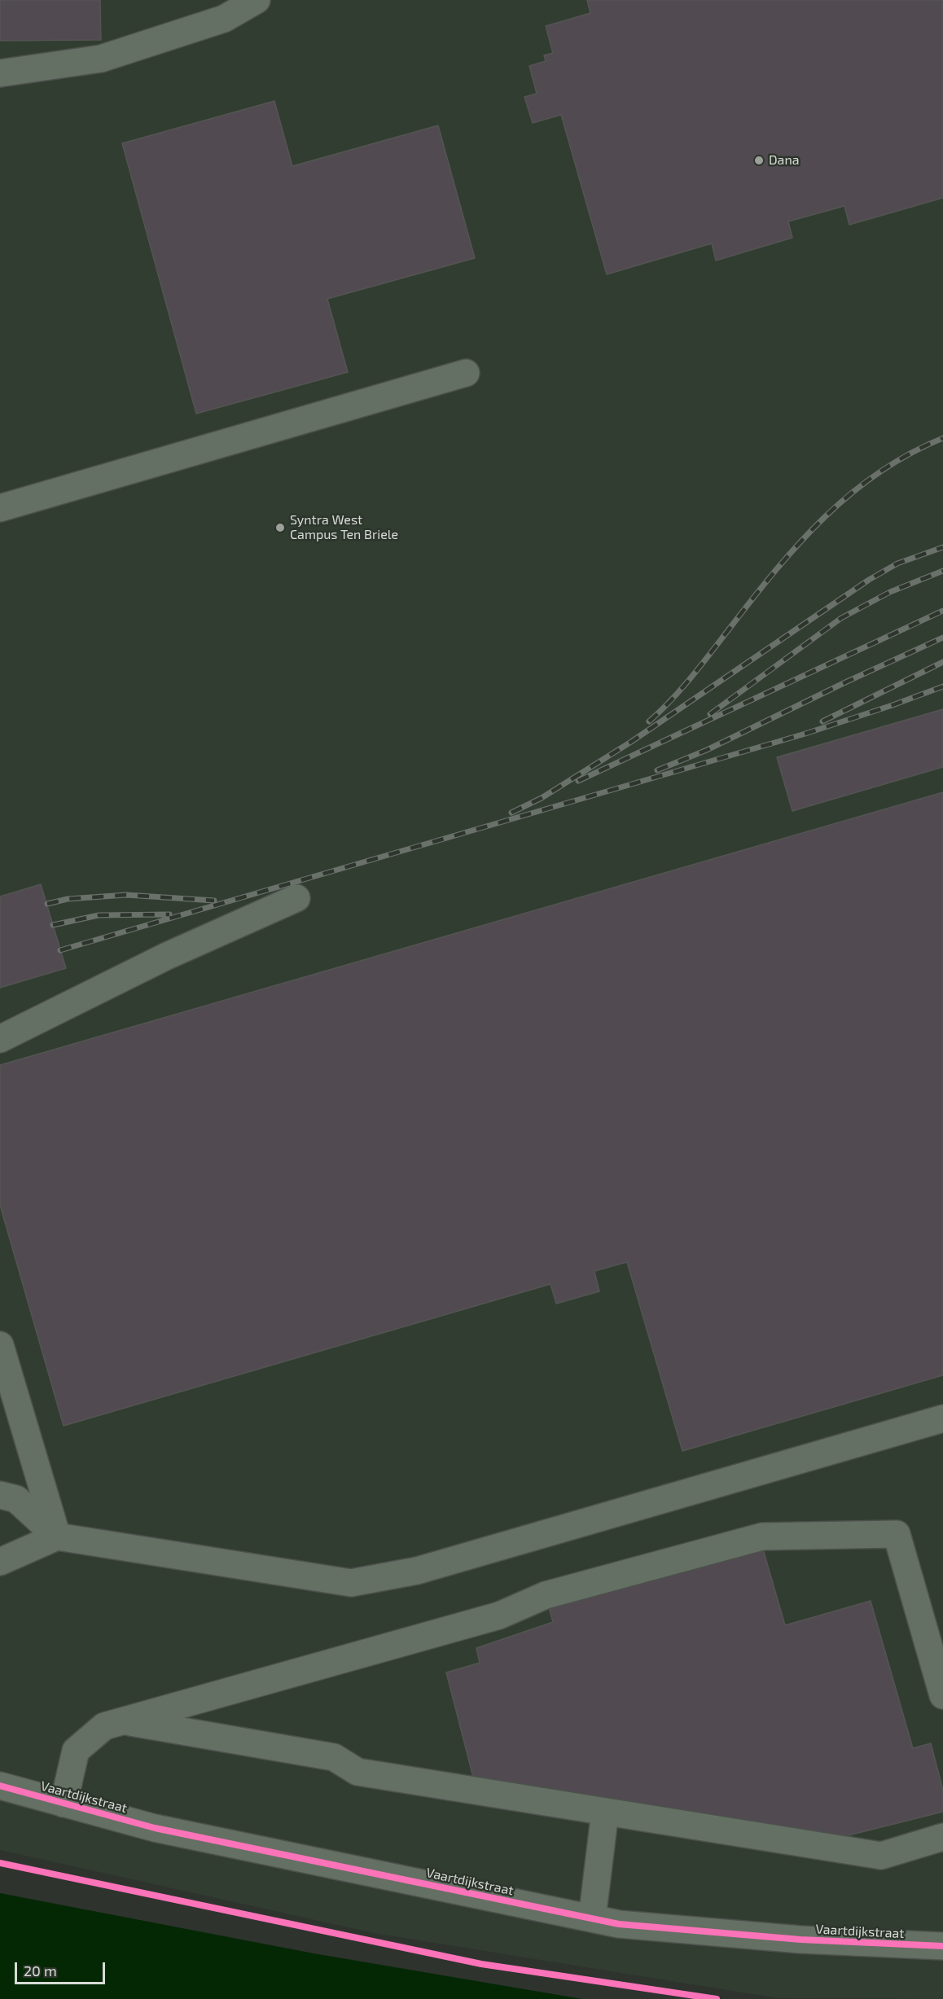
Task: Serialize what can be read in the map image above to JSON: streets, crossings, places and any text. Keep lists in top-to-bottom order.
{
  "streets": {
    "street": ["Vaartdijkstraat"]
  },
  "places": ["Dana", "Syntra West Campus Ten Briele"],
  "scale_bar": "20 m"
}
